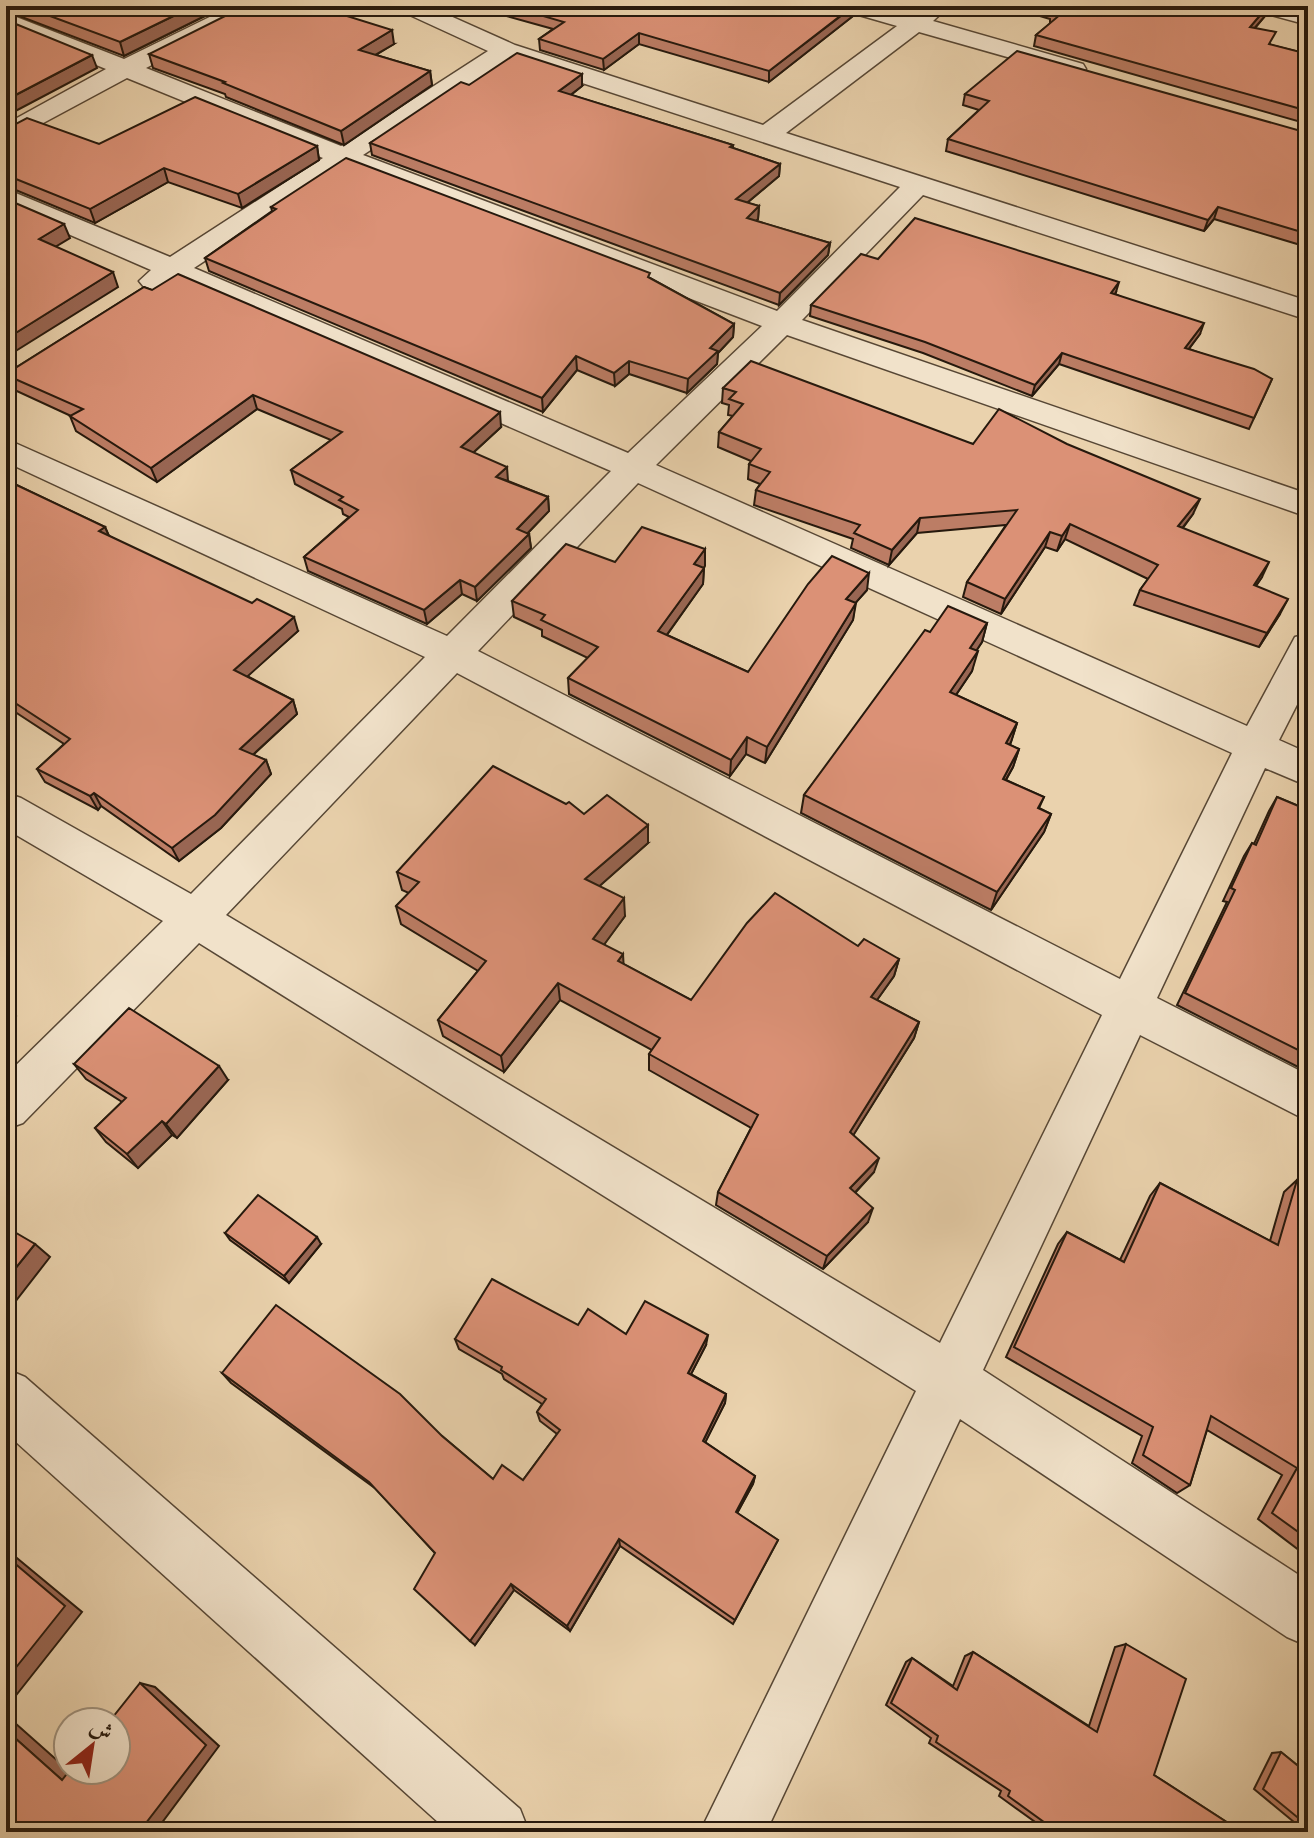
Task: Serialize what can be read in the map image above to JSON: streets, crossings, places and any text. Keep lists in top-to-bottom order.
{
  "north": "top right"
}
